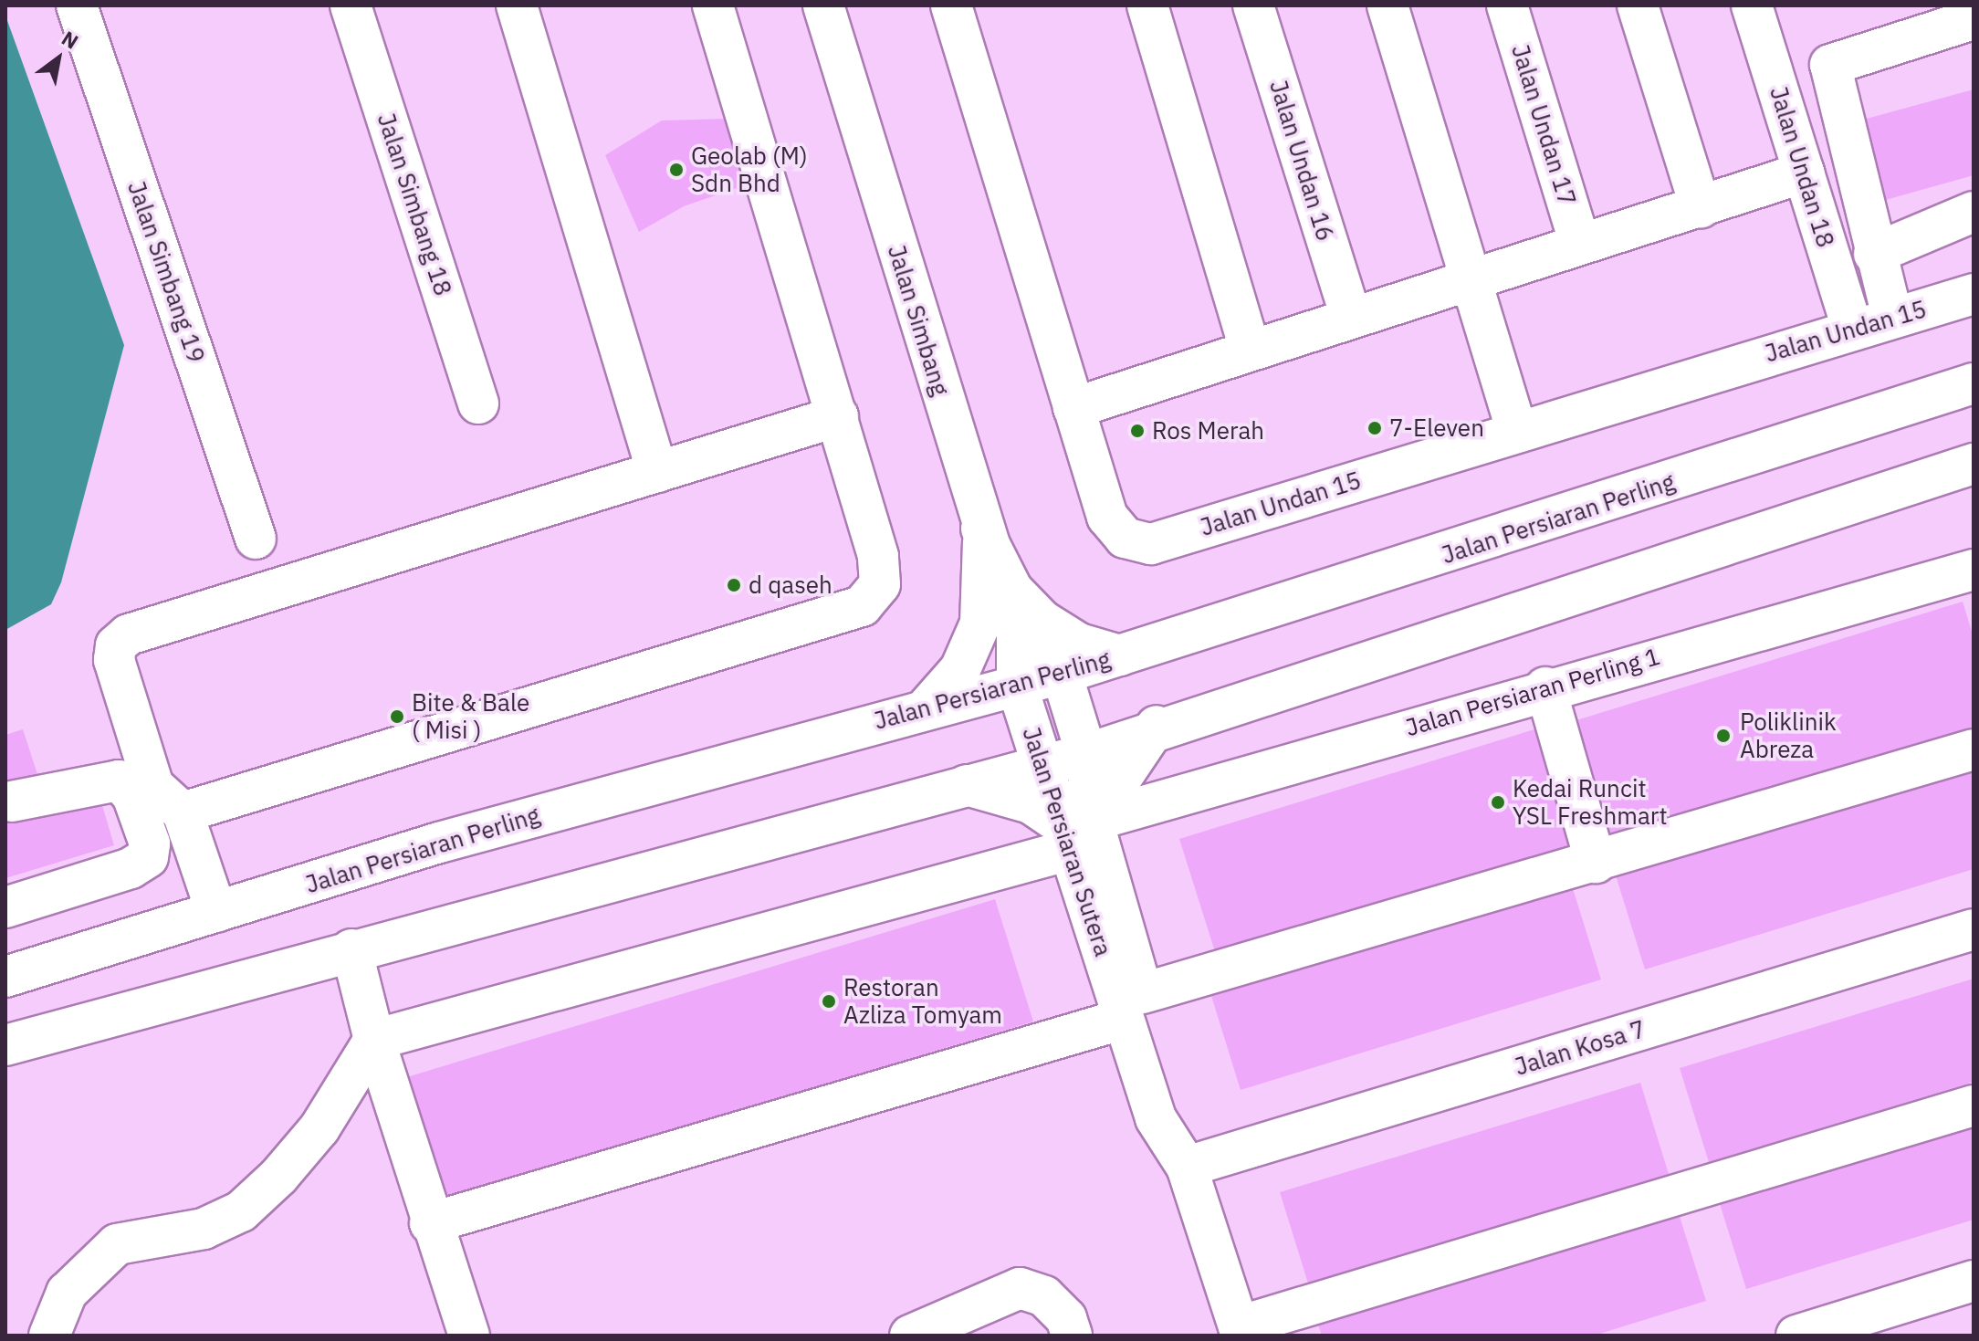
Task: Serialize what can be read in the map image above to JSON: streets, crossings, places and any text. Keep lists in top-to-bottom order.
{
  "streets": {
    "street": [
      "Jalan Undan 17",
      "Jalan Undan 16",
      "Jalan Undan 18",
      "Jalan Simbang 18",
      "Jalan Simbang 19",
      "Jalan Simbang",
      "Jalan Undan 15",
      "Jalan Persiaran Perling",
      "Jalan Persiaran Perling 1",
      "Jalan Persiaran Sutera",
      "Jalan Kosa 7"
    ]
  },
  "crossings": [
    ["Jalan Undan 18", "Jalan Undan 15"],
    ["Jalan Simbang", "Jalan Persiaran Sutera"],
    ["Jalan Persiaran Perling", "Jalan Persiaran Sutera"],
    ["Jalan Persiaran Perling 1", "Jalan Persiaran Sutera"],
    ["Jalan Persiaran Sutera", "Jalan Kosa 7"]
  ],
  "places": [
    "Geolab (M) Sdn Bhd",
    "7-Eleven",
    "Ros Merah",
    "d qaseh",
    "Bite & Bale ( Misi )",
    "Poliklinik Abreza",
    "Kedai Runcit YSL Freshmart",
    "Restoran Azliza Tomyam"
  ],
  "north": "top right"
}
